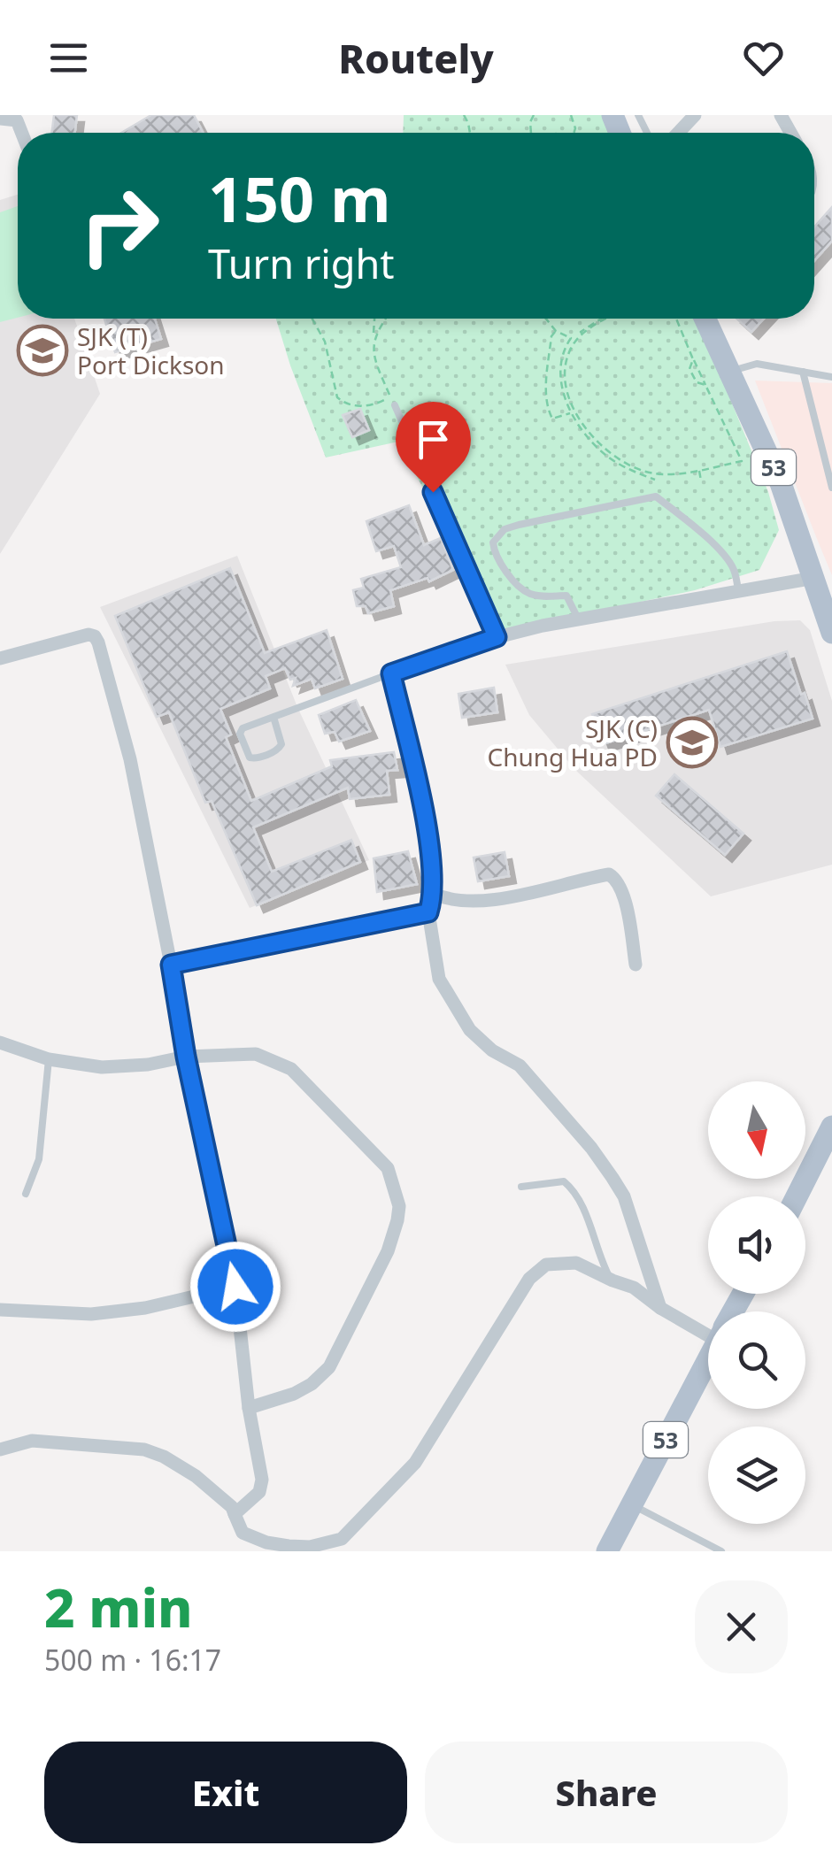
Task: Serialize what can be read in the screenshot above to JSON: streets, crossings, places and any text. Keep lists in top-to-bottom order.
{
  "streets": {
    "main road": ["53"]
  },
  "places": {
    "school or university": ["SJK (T) Port Dickson", "SJK (C) Chung Hua PD"]
  },
  "north": "bottom",
  "page": {
    "header": "Routely",
    "turn": ["150 m", "Turn right"],
    "heading": ["2 min", "500 m · 16:17"],
    "buttons": ["Exit", "Share"]
  }
}
